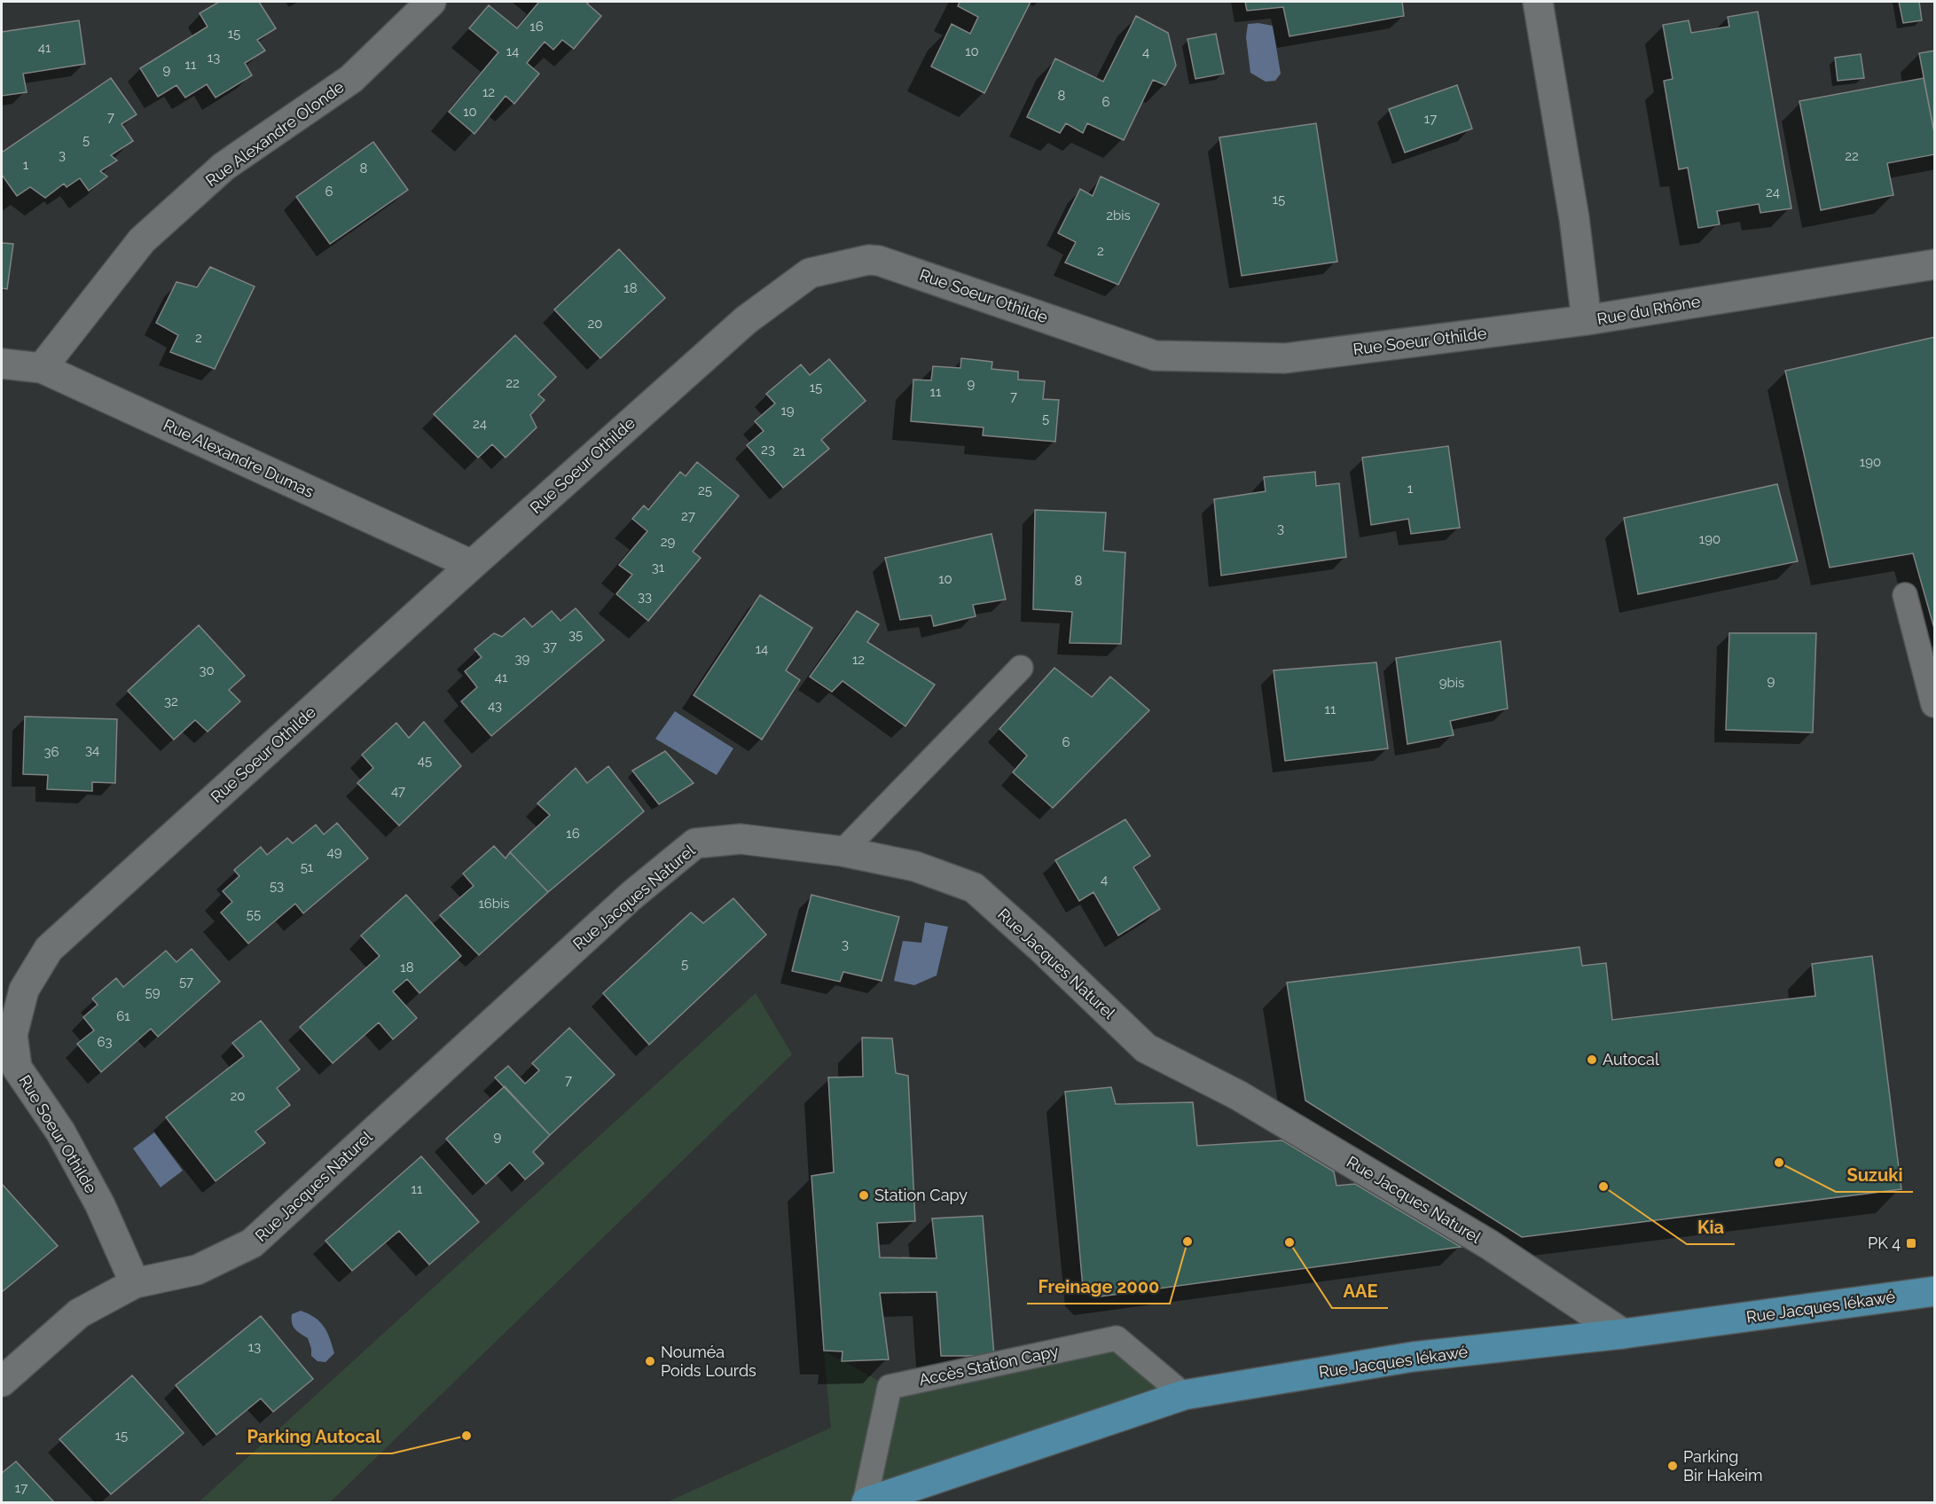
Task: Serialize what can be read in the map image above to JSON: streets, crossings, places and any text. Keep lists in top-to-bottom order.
{
  "streets": {
    "main road": ["Rue Jacques Iékawé"],
    "street": [
      "Rue Alexandre Olonde",
      "Rue Soeur Othilde",
      "Rue du Rhône",
      "Rue Alexandre Dumas",
      "Rue Jacques Naturel"
    ],
    "lane": ["Accès Station Capy"]
  },
  "crossings": [
    ["Rue Alexandre Olonde", "Rue Alexandre Dumas"],
    ["Rue Soeur Othilde", "Rue du Rhône"],
    ["Rue Soeur Othilde", "Rue Alexandre Dumas"],
    ["Rue Soeur Othilde", "Rue Jacques Naturel"],
    ["Rue Jacques Naturel", "Rue Jacques Iékawé"],
    ["Rue Jacques Iékawé", "Accès Station Capy"]
  ],
  "places": {
    "other": [
      "Autocal",
      "Suzuki",
      "Kia",
      "Station Capy",
      "Freinage 2000",
      "AAE",
      "Nouméa Poids Lourds",
      "Parking Autocal",
      "Parking Bir Hakeim"
    ],
    "transit": ["PK 4"]
  },
  "house_numbers": [
    "16",
    "15",
    "41",
    "14",
    "10",
    "4",
    "13",
    "11",
    "9",
    "12",
    "8",
    "6",
    "10",
    "7",
    "17",
    "5",
    "3",
    "22",
    "1",
    "8",
    "6",
    "24",
    "15",
    "2bis",
    "2",
    "18",
    "20",
    "2",
    "22",
    "9",
    "15",
    "11",
    "7",
    "19",
    "5",
    "24",
    "23",
    "21",
    "190",
    "1",
    "25",
    "27",
    "3",
    "190",
    "29",
    "31",
    "10",
    "8",
    "33",
    "35",
    "37",
    "14",
    "39",
    "12",
    "30",
    "41",
    "9",
    "9bis",
    "32",
    "43",
    "11",
    "6",
    "34",
    "36",
    "45",
    "47",
    "16",
    "49",
    "51",
    "4",
    "53",
    "16bis",
    "55",
    "3",
    "5",
    "18",
    "57",
    "59",
    "61",
    "63",
    "7",
    "20",
    "9",
    "11",
    "13",
    "15",
    "17"
  ]
}
